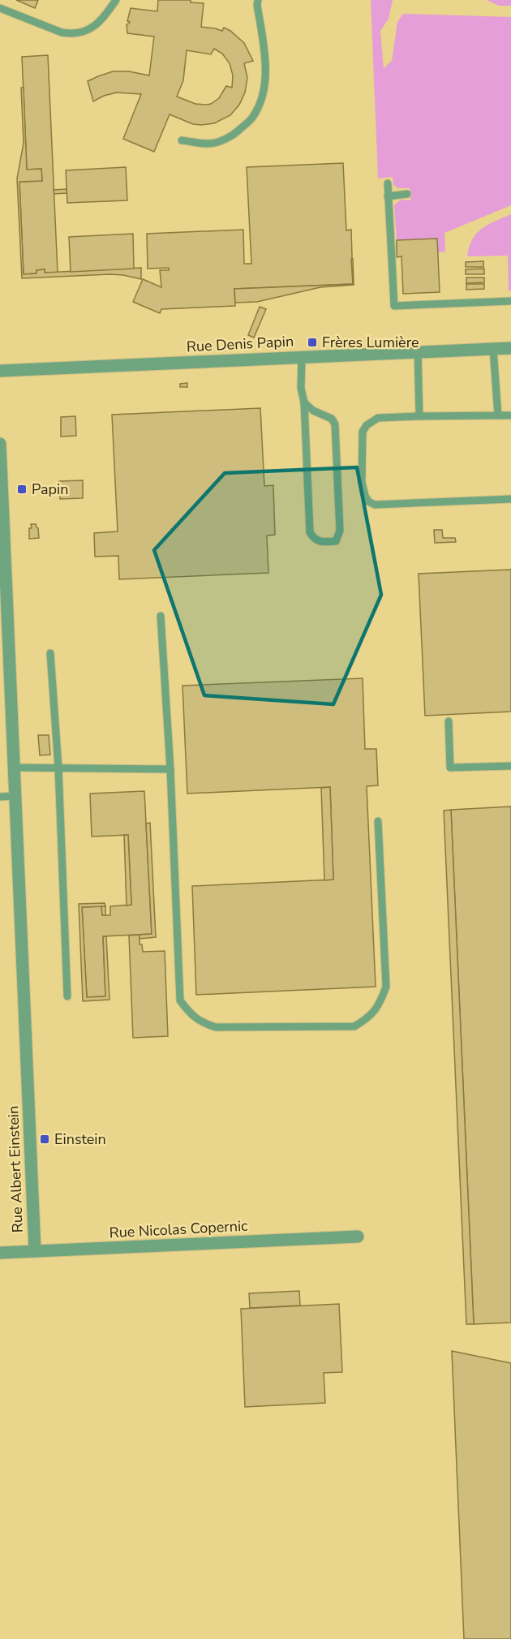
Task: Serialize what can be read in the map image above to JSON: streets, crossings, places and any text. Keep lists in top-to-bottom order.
{
  "streets": {
    "street": ["Rue Denis Papin", "Rue Albert Einstein", "Rue Nicolas Copernic"]
  },
  "crossings": [
    ["Rue Albert Einstein", "Rue Nicolas Copernic"]
  ],
  "places": {
    "transit": ["Frères Lumière", "Papin", "Einstein"]
  }
}
